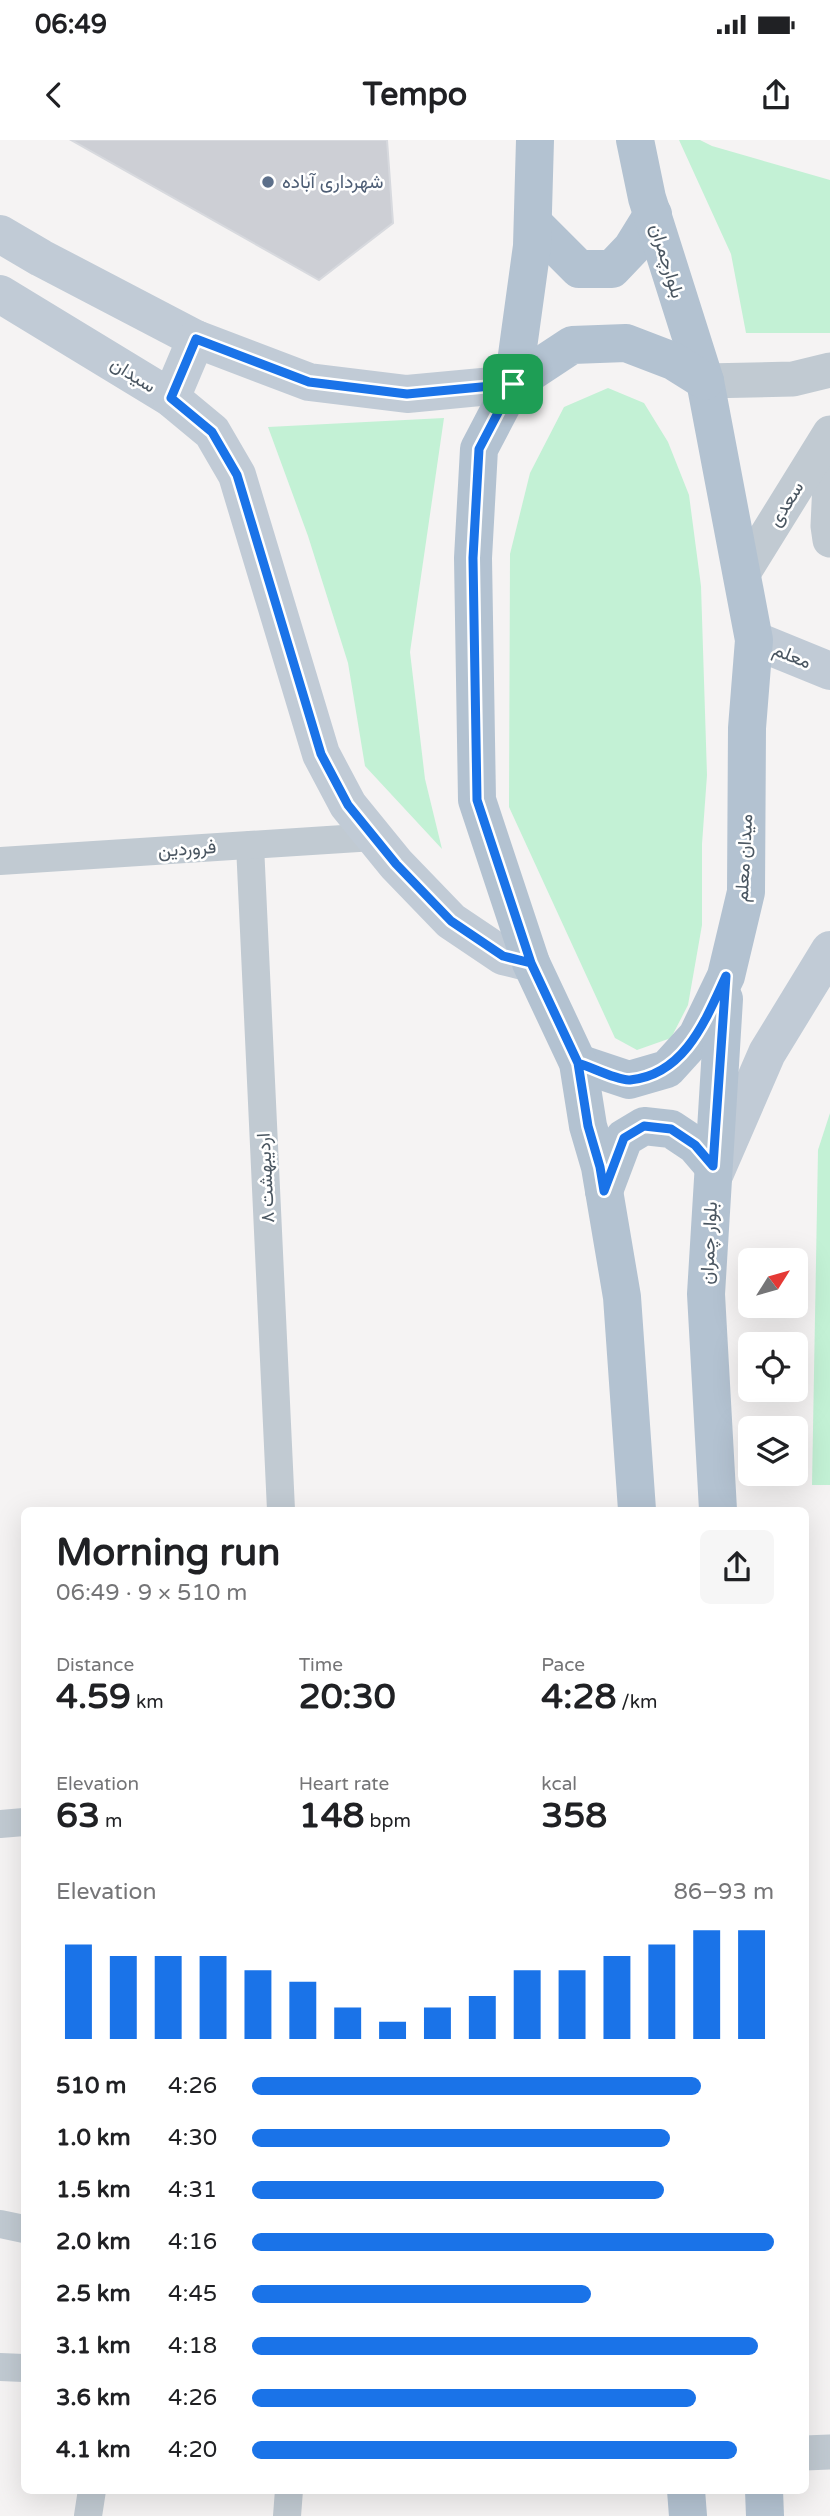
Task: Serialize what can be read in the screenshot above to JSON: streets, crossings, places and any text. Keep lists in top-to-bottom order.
{
  "streets": {
    "main road": [
      "بلوارچمران",
      "سیدان",
      "معلم",
      "میدان معلم",
      "بلوار چمران"
    ],
    "street": ["سعدی", "فروردین", "اردیبهشت ۸"]
  },
  "crossings": [
    ["بلوارچمران", "میدان معلم"],
    ["سیدان", "فروردین"],
    ["سعدی", "میدان معلم"],
    ["معلم", "میدان معلم"],
    ["فروردین", "اردیبهشت ۸"],
    ["میدان معلم", "بلوار چمران"]
  ],
  "places": ["شهرداری آباده"],
  "north": "top right",
  "page": {
    "status": "06:49",
    "header": "Tempo",
    "heading": ["Morning run", "06:49 · 9 × 510 m"],
    "stats": [
      ["Distance", "4.59 km"],
      ["Time", "20:30"],
      ["Pace", "4:28 /km"],
      ["Elevation", "63 m"],
      ["Heart rate", "148 bpm"],
      ["kcal", "358"]
    ],
    "chart": ["Elevation", "86–93 m"],
    "list": [
      {
        "name": "510 m",
        "note": "4:26"
      },
      {
        "name": "1.0 km",
        "note": "4:30"
      },
      {
        "name": "1.5 km",
        "note": "4:31"
      },
      {
        "name": "2.0 km",
        "note": "4:16"
      },
      {
        "name": "2.5 km",
        "note": "4:45"
      },
      {
        "name": "3.1 km",
        "note": "4:18"
      },
      {
        "name": "3.6 km",
        "note": "4:26"
      },
      {
        "name": "4.1 km",
        "note": "4:20"
      }
    ]
  }
}
